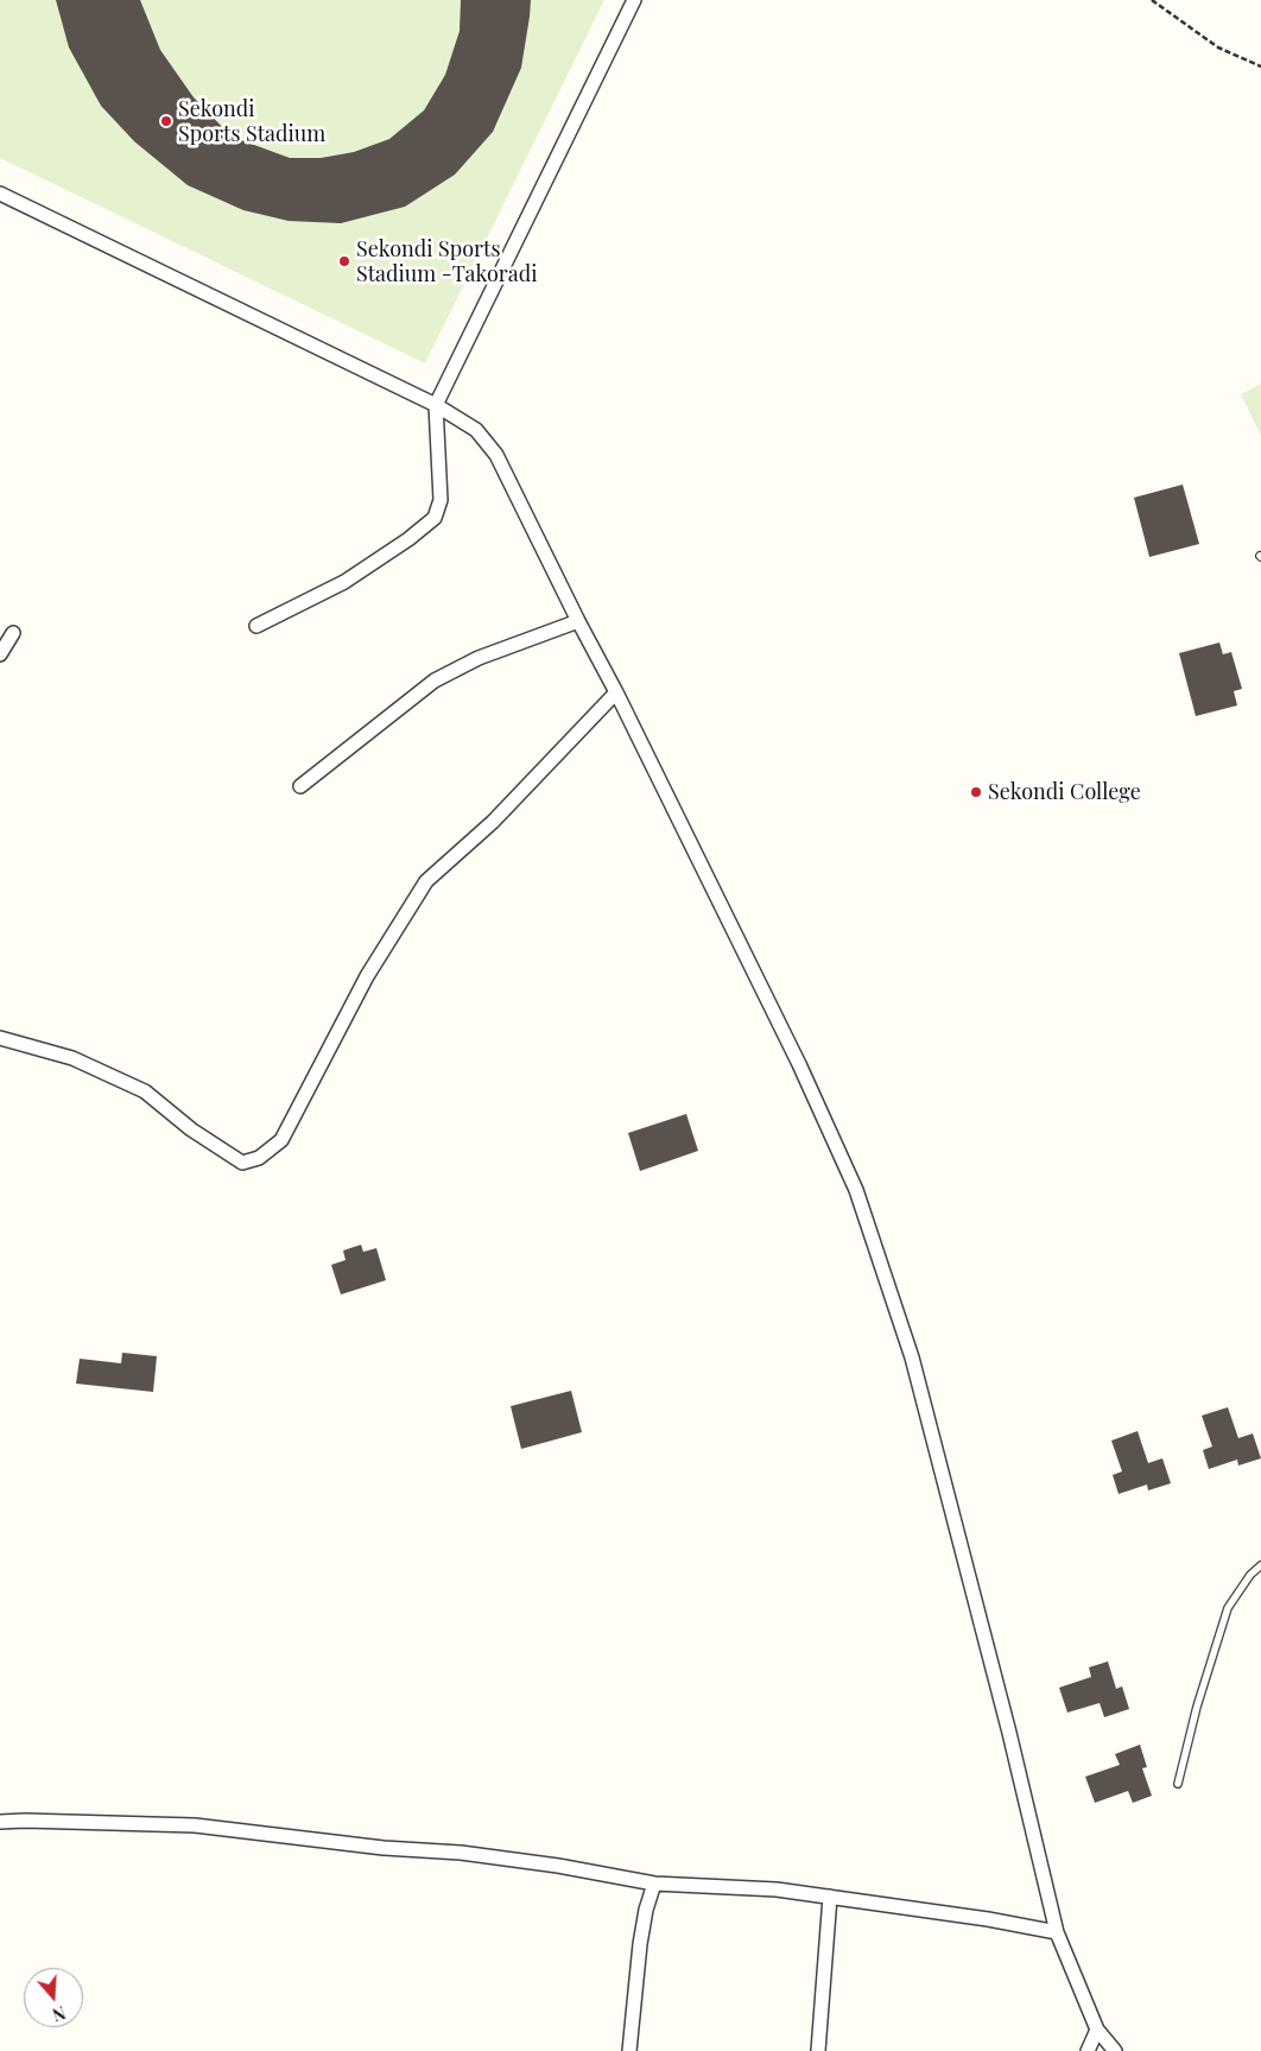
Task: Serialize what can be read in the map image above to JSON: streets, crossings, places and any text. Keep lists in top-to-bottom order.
{
  "places": ["Sekondi Sports Stadium", "Sekondi Sports Stadium -Takoradi", "Sekondi College"],
  "north": "bottom"
}
